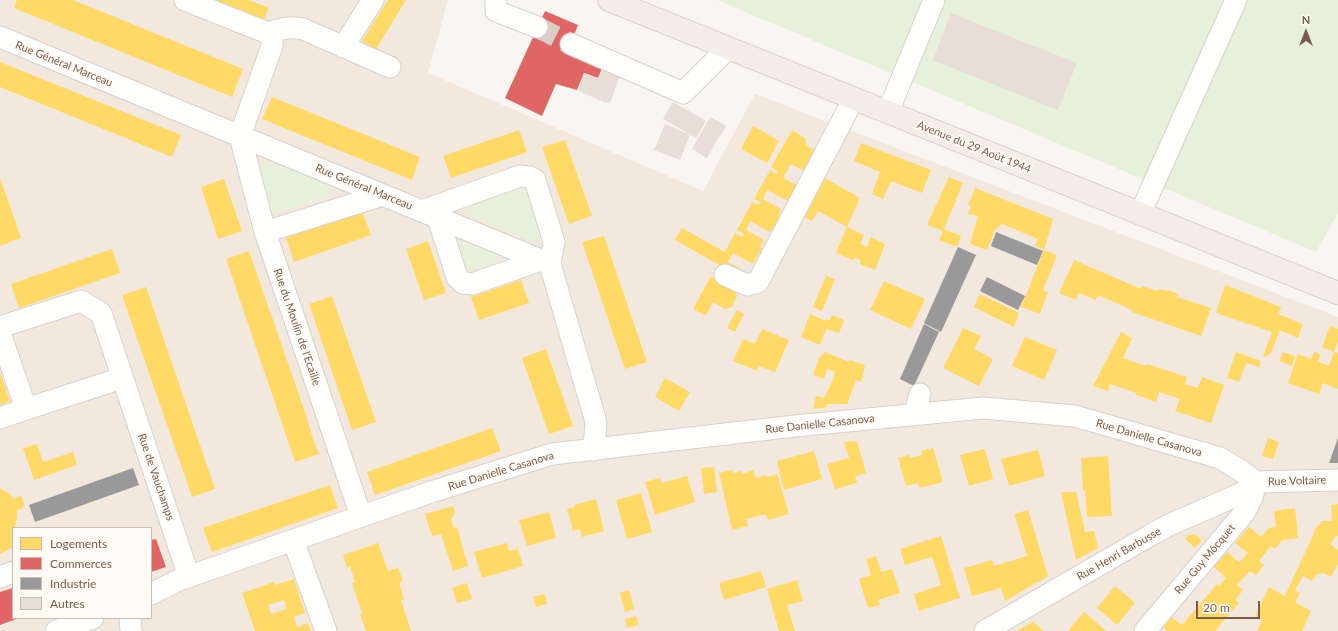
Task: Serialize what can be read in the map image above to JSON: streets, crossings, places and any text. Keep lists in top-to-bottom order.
{
  "streets": {
    "main road": ["Avenue du 29 Août 1944"],
    "street": [
      "Rue Général Marceau",
      "Rue du Moulin de l'Ecaille",
      "Rue Danielle Casanova",
      "Rue de Vauchamps",
      "Rue Voltaire",
      "Rue Henri Barbusse",
      "Rue Guy Môcquet"
    ]
  },
  "crossings": [
    ["Rue Général Marceau", "Rue du Moulin de l'Ecaille"],
    ["Rue du Moulin de l'Ecaille", "Rue Danielle Casanova"],
    ["Rue Danielle Casanova", "Rue de Vauchamps"],
    ["Rue Danielle Casanova", "Rue Voltaire"],
    ["Rue Danielle Casanova", "Rue Henri Barbusse"],
    ["Rue Danielle Casanova", "Rue Guy Môcquet"],
    ["Rue Voltaire", "Rue Henri Barbusse"],
    ["Rue Voltaire", "Rue Guy Môcquet"],
    ["Rue Henri Barbusse", "Rue Guy Môcquet"]
  ],
  "legend": [
    "Logements",
    "Commerces",
    "Industrie",
    "Autres"
  ],
  "scale_bar": "20 m",
  "north": "top"
}
